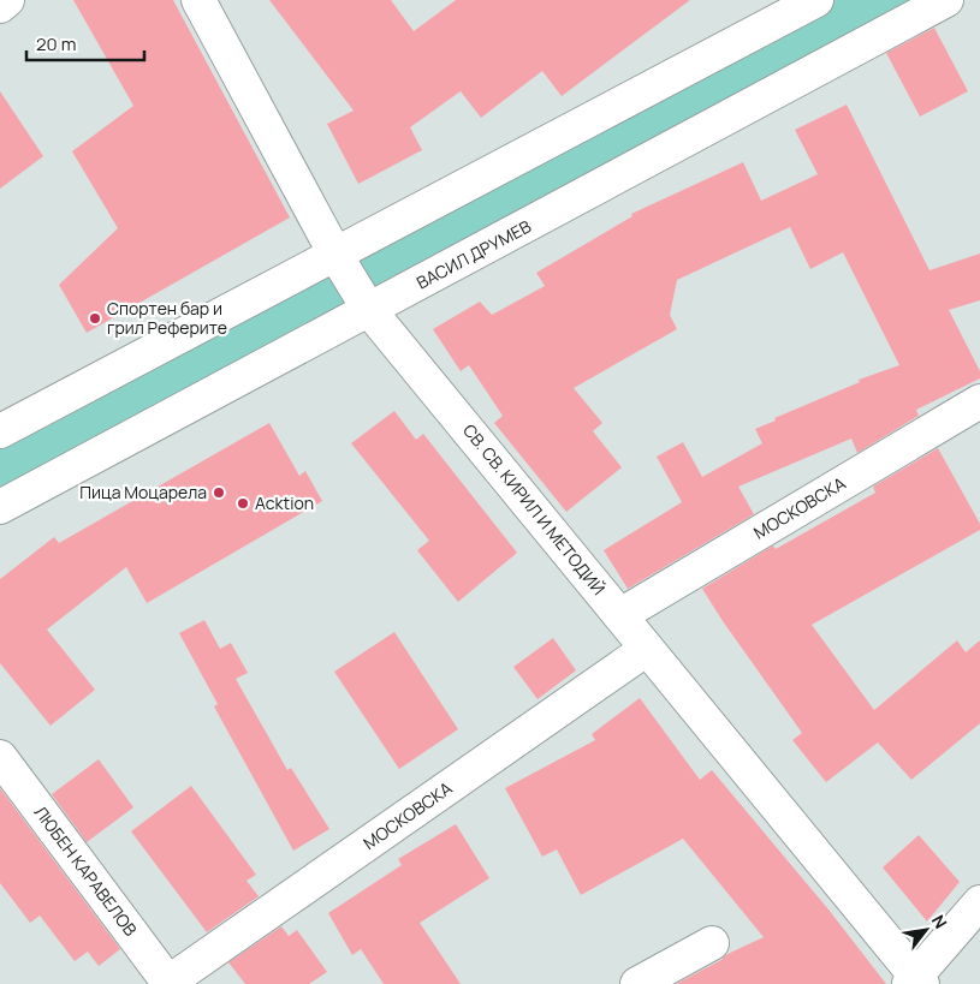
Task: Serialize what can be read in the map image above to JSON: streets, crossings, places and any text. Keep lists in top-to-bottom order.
{
  "streets": {
    "street": [
      "ВАСИЛ ДРУМЕВ",
      "МОСКОВСКА",
      "СВ. СВ. КИРИЛ И МЕТОДИЙ",
      "ЛЮБЕН КАРАВЕЛОВ"
    ]
  },
  "crossings": [
    ["ВАСИЛ ДРУМЕВ", "СВ. СВ. КИРИЛ И МЕТОДИЙ"],
    ["МОСКОВСКА", "СВ. СВ. КИРИЛ И МЕТОДИЙ"],
    ["МОСКОВСКА", "ЛЮБЕН КАРАВЕЛОВ"]
  ],
  "places": ["Спортен бар и грил Реферите", "Пица Моцарела", "Acktion"],
  "scale_bar": "20 m",
  "north": "top right"
}
